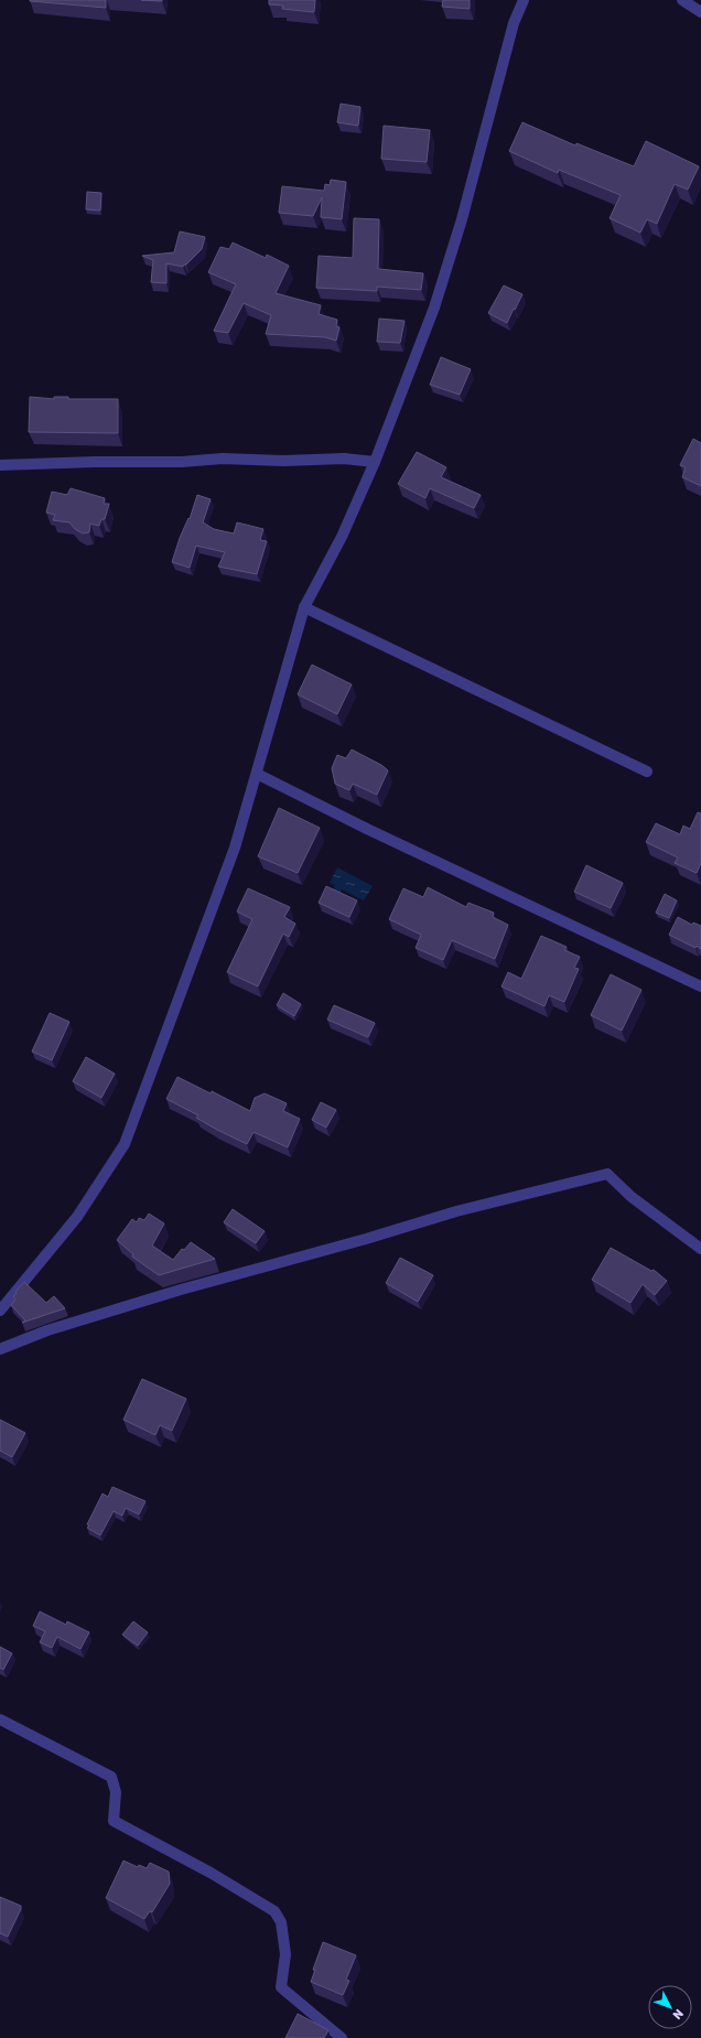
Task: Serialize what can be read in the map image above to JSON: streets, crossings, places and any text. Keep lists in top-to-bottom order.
{
  "north": "bottom right"
}
